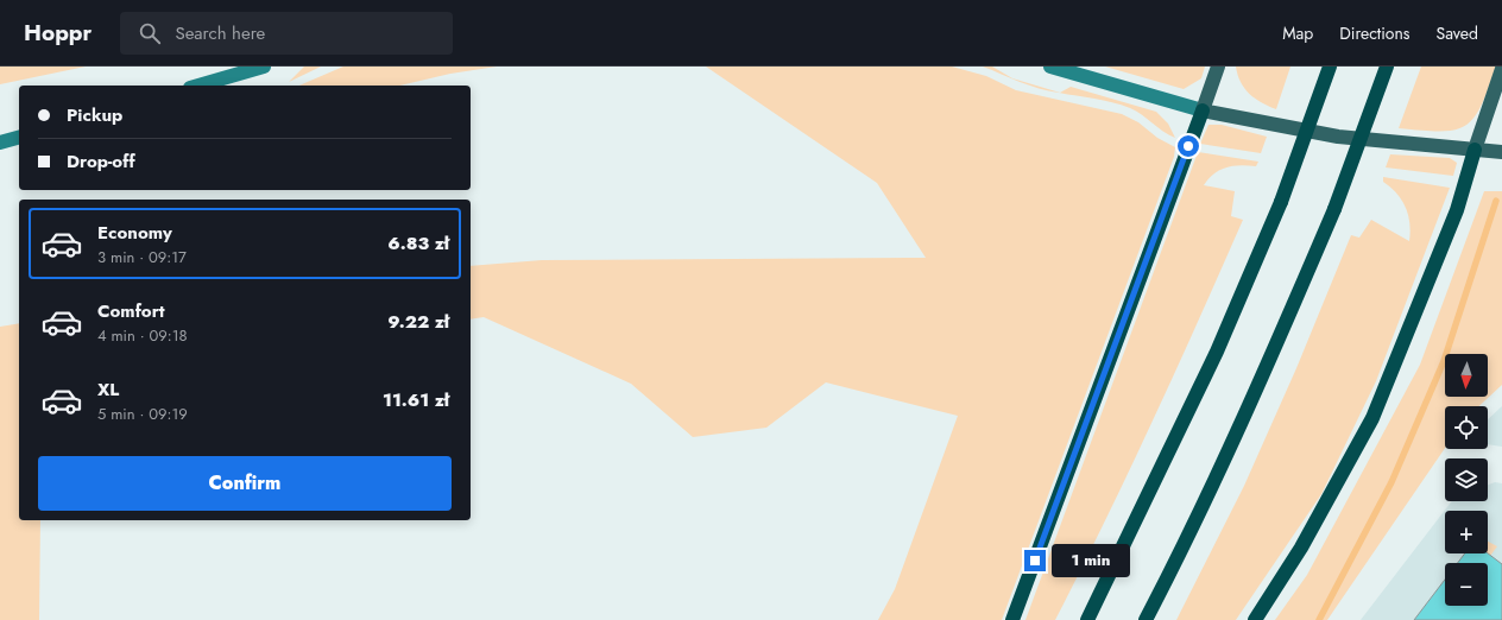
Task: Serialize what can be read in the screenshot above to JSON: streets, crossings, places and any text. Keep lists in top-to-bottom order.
{
  "north": "bottom",
  "page": {
    "header": "Hoppr",
    "search": "Search here",
    "nav": ["Map", "Directions", "Saved"],
    "banner": ["Pickup", "Drop-off"],
    "list": [
      {
        "name": "Economy",
        "note": "3 min · 09:17",
        "value": "6.83 zł"
      },
      {
        "name": "Comfort",
        "note": "4 min · 09:18",
        "value": "9.22 zł"
      },
      {
        "name": "XL",
        "note": "5 min · 09:19",
        "value": "11.61 zł"
      }
    ],
    "map_buttons": ["+", "−"],
    "buttons": "Confirm",
    "bubble": "1 min"
  }
}
